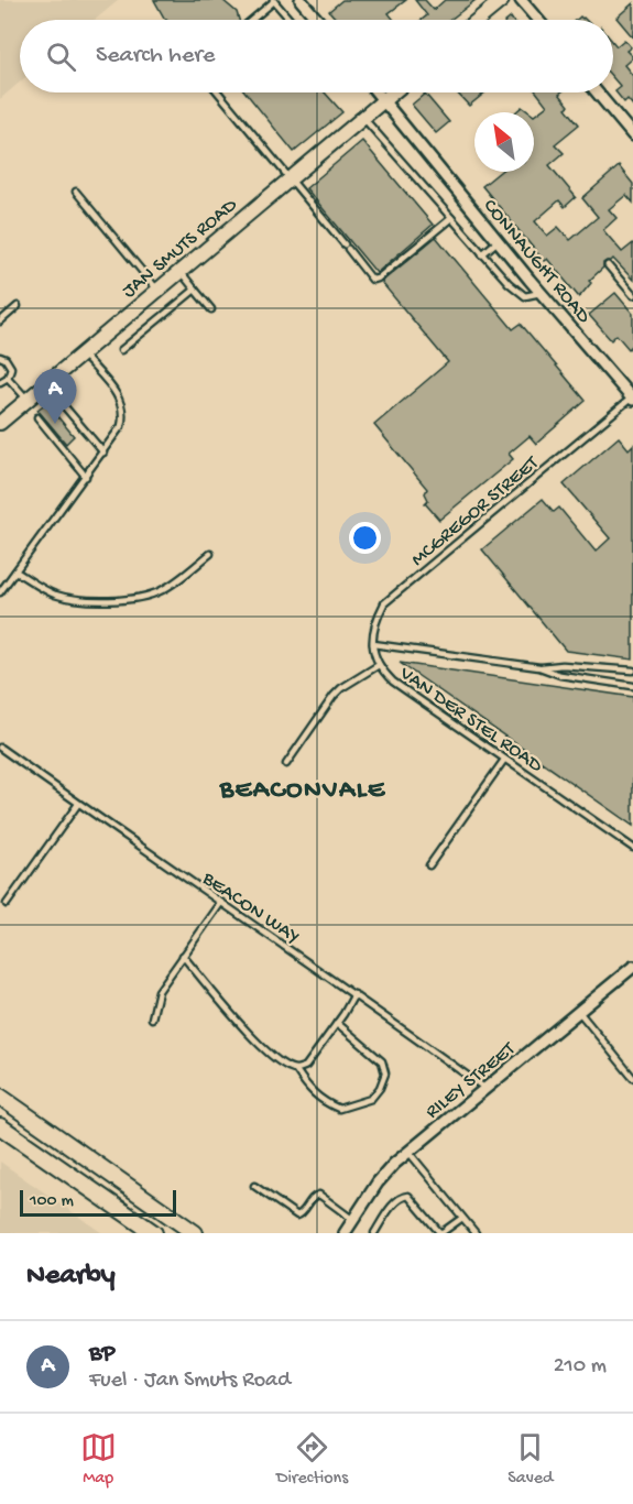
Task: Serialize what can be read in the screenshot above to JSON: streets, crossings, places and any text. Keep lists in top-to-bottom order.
{
  "streets": {
    "street": ["JAN SMUTS ROAD", "CONNAUGHT ROAD", "RILEY STREET"],
    "lane": ["MCGREGOR STREET", "VAN DER STEL ROAD", "BEACON WAY"]
  },
  "crossings": [
    ["JAN SMUTS ROAD", "CONNAUGHT ROAD"],
    ["CONNAUGHT ROAD", "MCGREGOR STREET"],
    ["MCGREGOR STREET", "VAN DER STEL ROAD"],
    ["BEACON WAY", "RILEY STREET"]
  ],
  "districts": ["BEACONVALE"],
  "scale_bar": "100 m",
  "north": "top left",
  "page": {
    "search": "Search here",
    "pins": "A",
    "scale": "100 m",
    "heading": "Nearby",
    "list": [
      {
        "mark": "A",
        "name": "BP",
        "note": "Fuel · Jan Smuts Road",
        "value": "210 m"
      }
    ],
    "nav": ["Map", "Directions", "Saved"]
  }
}
